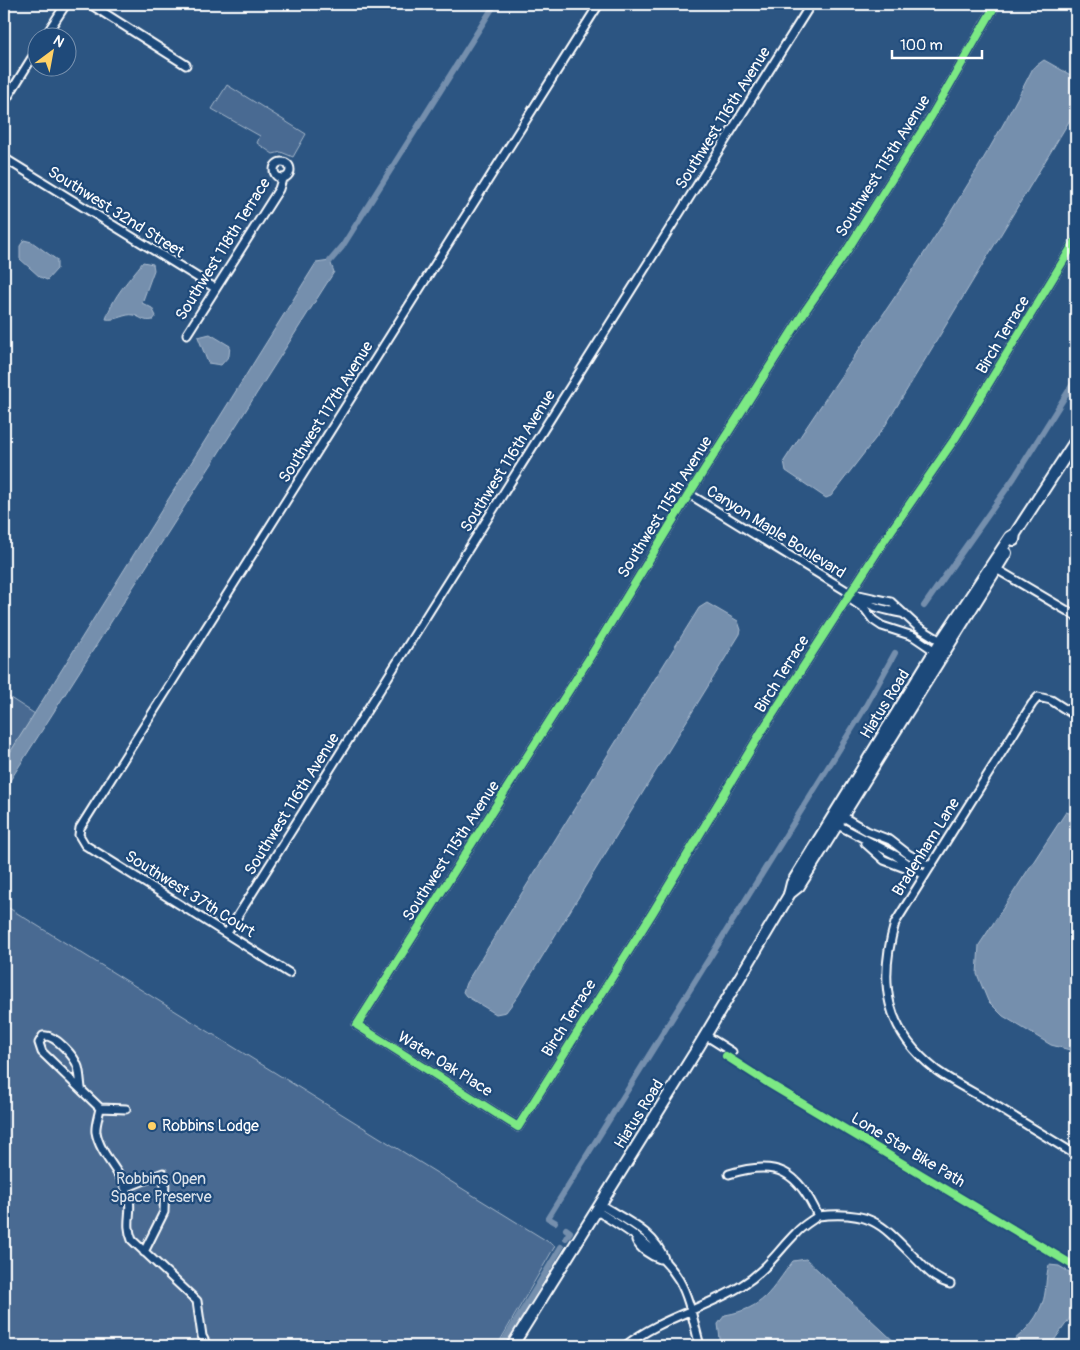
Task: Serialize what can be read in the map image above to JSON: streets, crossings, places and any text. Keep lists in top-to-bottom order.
{
  "streets": {
    "street": [
      "Southwest 116th Avenue",
      "Southwest 115th Avenue",
      "Southwest 32nd Street",
      "Southwest 118th Terrace",
      "Birch Terrace",
      "Southwest 117th Avenue",
      "Canyon Maple Boulevard",
      "Hiatus Road",
      "Bradenham Lane",
      "Southwest 37th Court",
      "Water Oak Place"
    ],
    "cycle path": ["Lone Star Bike Path"]
  },
  "crossings": [
    ["Southwest 116th Avenue", "Southwest 37th Court"],
    ["Southwest 115th Avenue", "Canyon Maple Boulevard"],
    ["Southwest 115th Avenue", "Water Oak Place"],
    ["Southwest 32nd Street", "Southwest 118th Terrace"],
    ["Birch Terrace", "Canyon Maple Boulevard"],
    ["Birch Terrace", "Water Oak Place"],
    ["Southwest 117th Avenue", "Southwest 37th Court"],
    ["Canyon Maple Boulevard", "Hiatus Road"]
  ],
  "parks": ["Robbins Open Space Preserve"],
  "places": ["Robbins Lodge"],
  "scale_bar": "100 m",
  "north": "top right"
}
